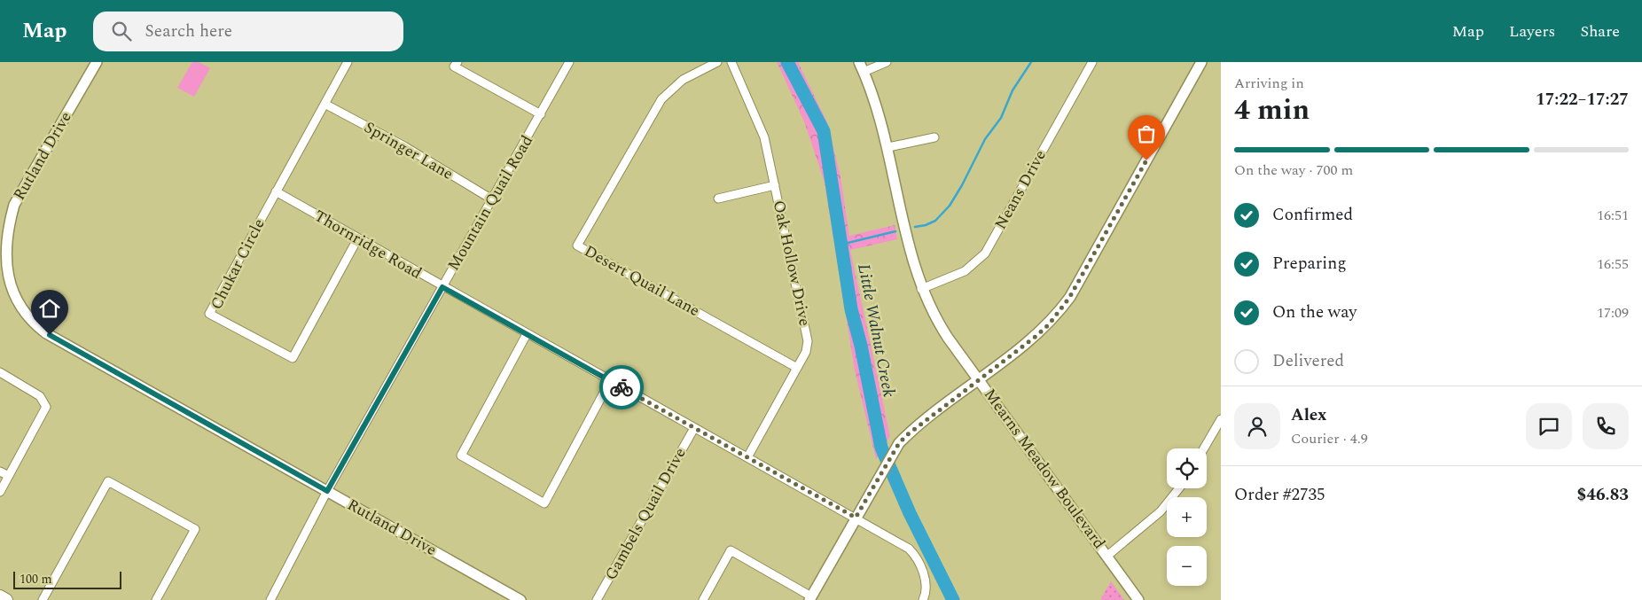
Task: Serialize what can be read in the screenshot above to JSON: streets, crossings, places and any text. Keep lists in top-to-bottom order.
{
  "streets": {
    "street": [
      "Springer Lane",
      "Rutland Drive",
      "Neans Drive",
      "Mountain Quail Road",
      "Thornridge Road",
      "Oak Hollow Drive",
      "Chukar Circle",
      "Desert Quail Lane",
      "Mearns Meadow Boulevard",
      "Gambels Quail Drive"
    ]
  },
  "crossings": [
    ["Springer Lane", "Mountain Quail Road"],
    ["Springer Lane", "Chukar Circle"],
    ["Rutland Drive", "Mountain Quail Road"],
    ["Neans Drive", "Mearns Meadow Boulevard"],
    ["Mountain Quail Road", "Thornridge Road"],
    ["Thornridge Road", "Oak Hollow Drive"],
    ["Thornridge Road", "Chukar Circle"],
    ["Thornridge Road", "Gambels Quail Drive"],
    ["Oak Hollow Drive", "Desert Quail Lane"]
  ],
  "water": ["Little Walnut Creek"],
  "scale_bar": "100 m",
  "page": {
    "header": "Map",
    "search": "Search here",
    "nav": ["Map", "Layers", "Share"],
    "heading": ["4 min", "Arriving in", "17:22–17:27"],
    "panel": [
      "Alex",
      "Courier · 4.9",
      "Order #2735",
      "$46.83"
    ],
    "bar": "On the way · 700 m",
    "list": [
      ["Confirmed", "16:51"],
      ["Preparing", "16:55"],
      ["On the way", "17:09"],
      "Delivered"
    ],
    "map_buttons": ["+", "−"],
    "scale": "100 m"
  }
}
